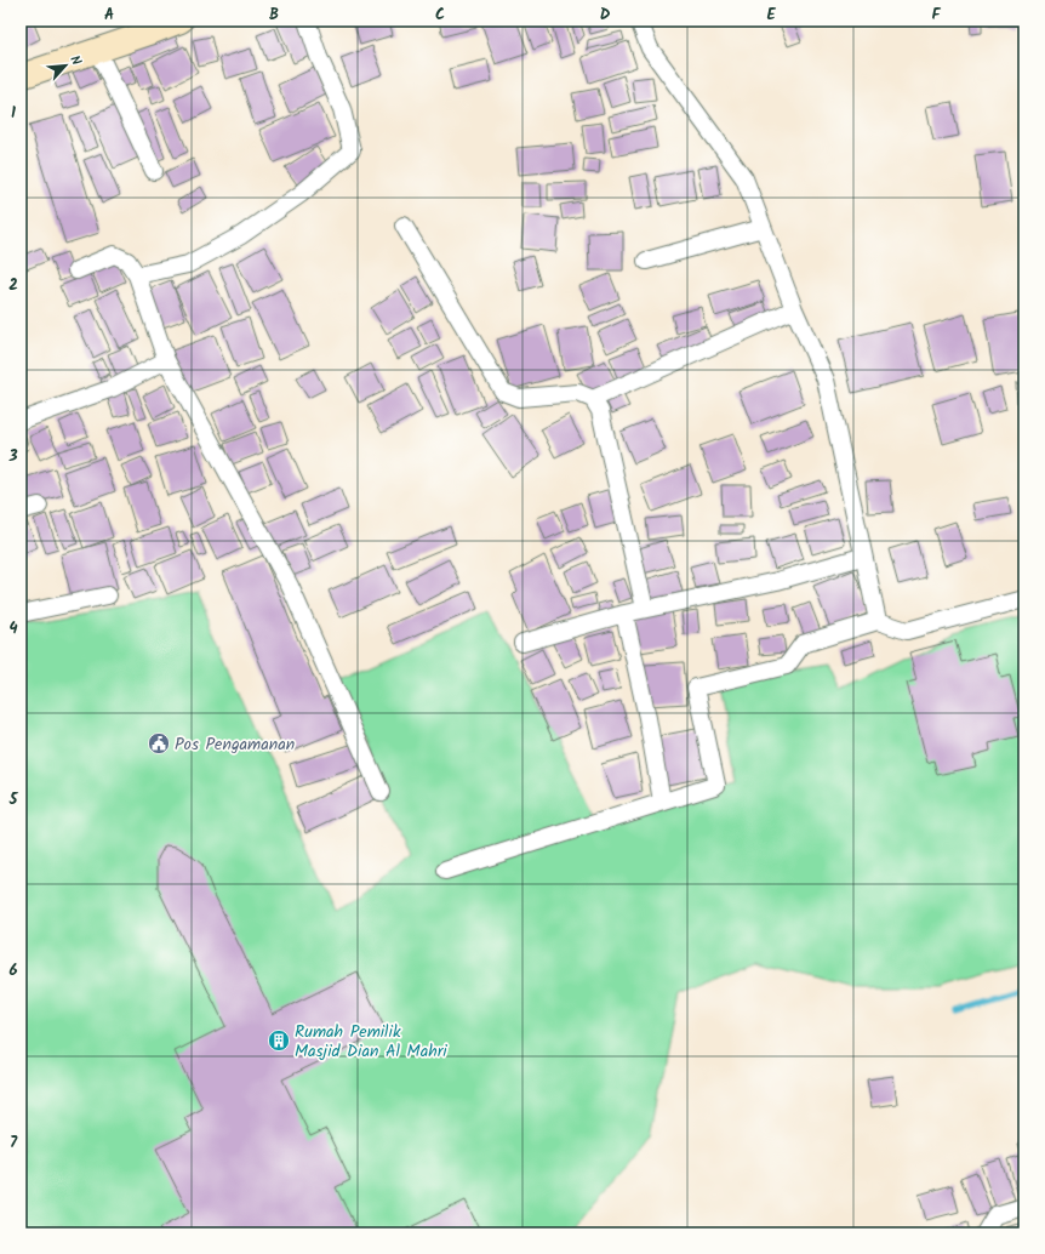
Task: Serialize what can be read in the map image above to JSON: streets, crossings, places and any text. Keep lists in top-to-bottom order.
{
  "places": {
    "public building": ["Pos Pengamanan"],
    "building": ["Rumah Pemilik Masjid Dian Al Mahri"]
  },
  "north": "top right",
  "grid": {
    "columns": [
      "A",
      "B",
      "C",
      "D",
      "E",
      "F"
    ],
    "rows": [
      "1",
      "2",
      "3",
      "4",
      "5",
      "6",
      "7"
    ]
  }
}
